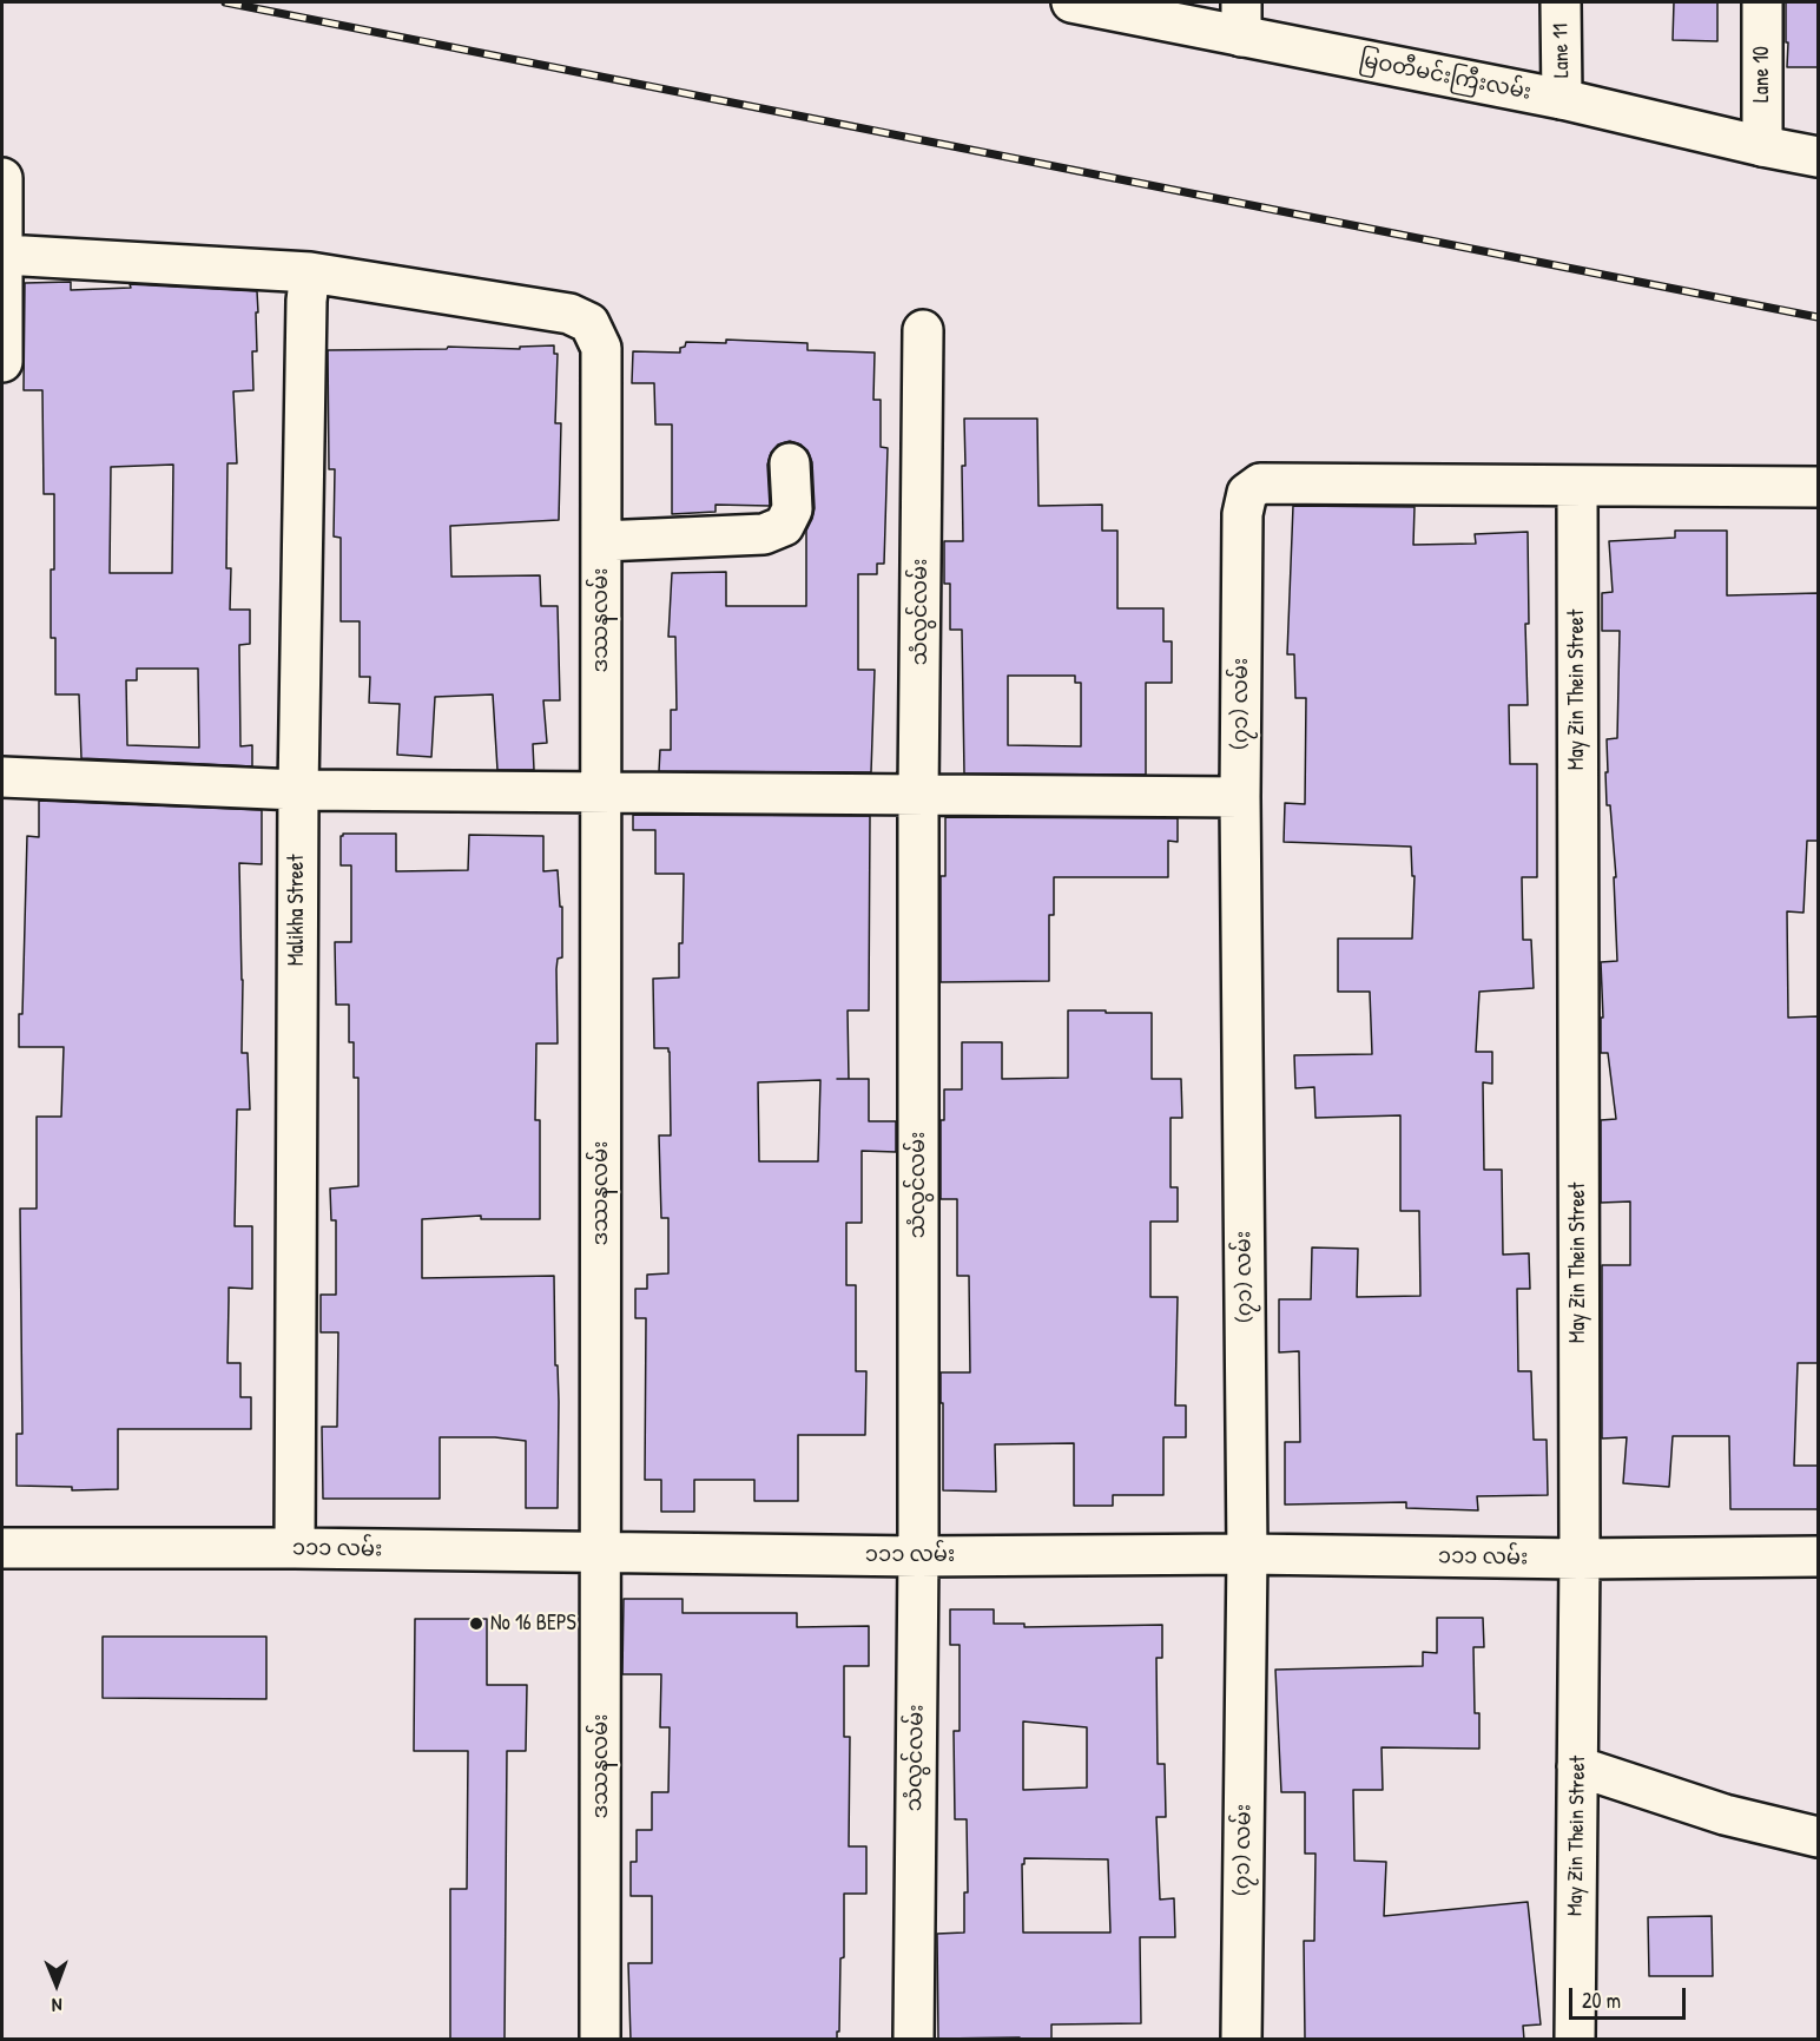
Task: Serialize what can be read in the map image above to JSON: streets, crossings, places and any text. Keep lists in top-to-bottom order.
{
  "streets": {
    "street": [
      "Lane 11",
      "Lane 10",
      "မြဝတီမင်းကြီးလမ်း",
      "သံလွင်လမ်း",
      "ဒဿနလမ်း",
      "May Zin Thein Street",
      "(၇၁) လမ်း",
      "Malikha Street",
      "၁၁၁ လမ်း"
    ]
  },
  "crossings": [
    ["Lane 11", "မြဝတီမင်းကြီးလမ်း"],
    ["Lane 10", "မြဝတီမင်းကြီးလမ်း"],
    ["သံလွင်လမ်း", "၁၁၁ လမ်း"],
    ["ဒဿနလမ်း", "Malikha Street"],
    ["ဒဿနလမ်း", "၁၁၁ လမ်း"],
    ["May Zin Thein Street", "(၇၁) လမ်း"],
    ["May Zin Thein Street", "၁၁၁ လမ်း"],
    ["(၇၁) လမ်း", "၁၁၁ လမ်း"],
    ["Malikha Street", "၁၁၁ လမ်း"]
  ],
  "places": ["No 16 BEPS"],
  "scale_bar": "20 m",
  "north": "bottom"
}
